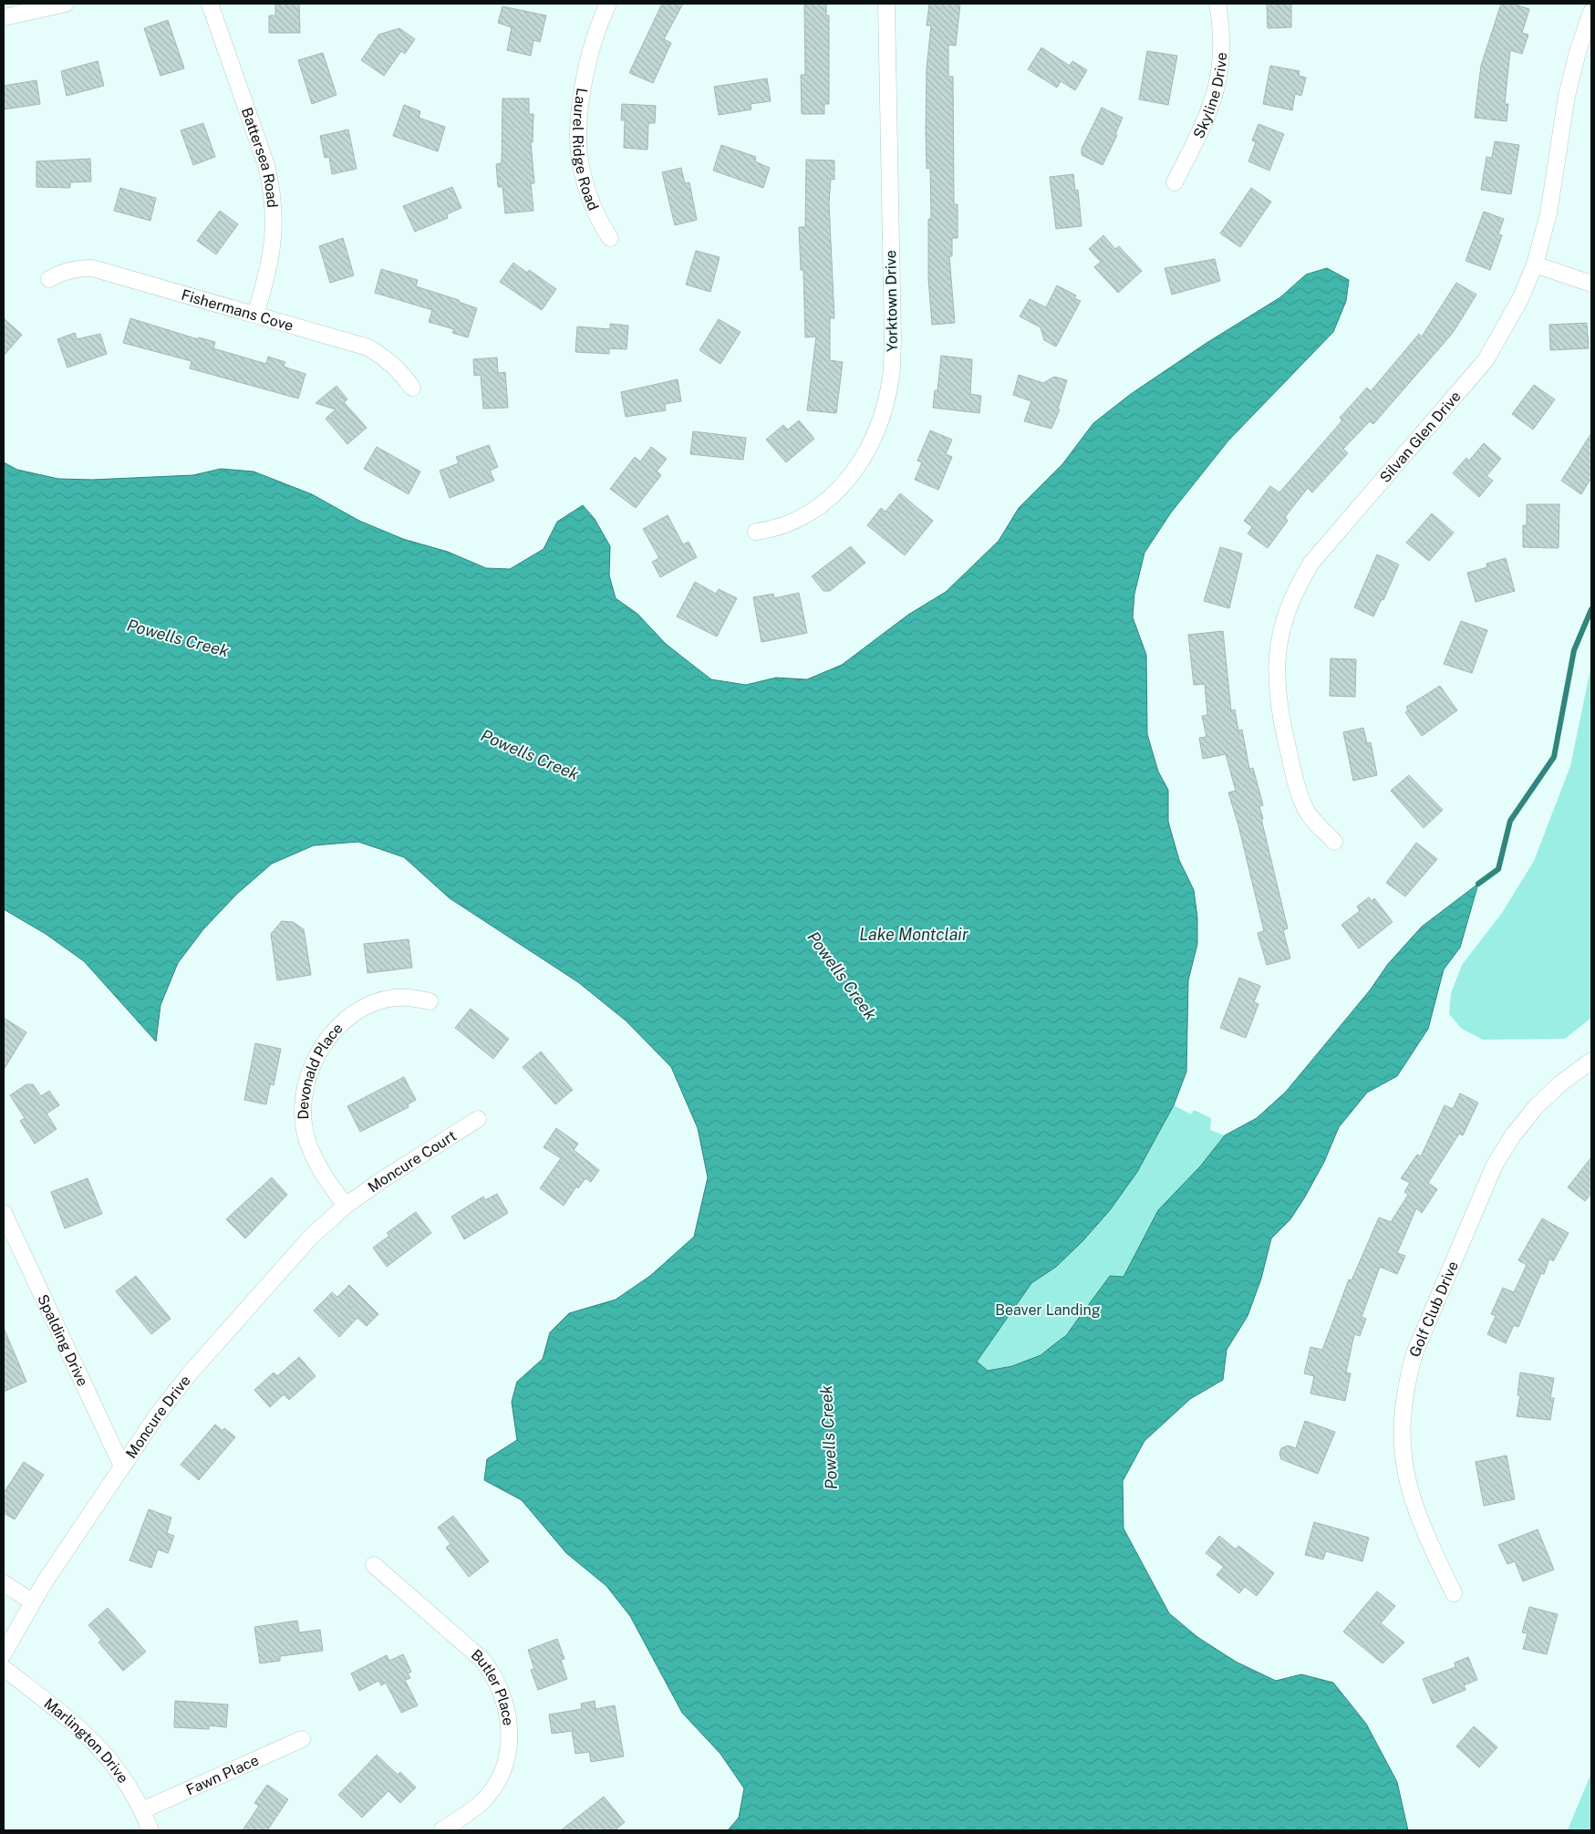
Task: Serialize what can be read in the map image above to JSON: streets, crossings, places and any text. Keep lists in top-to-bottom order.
{
  "streets": {
    "street": [
      "Skyline Drive",
      "Laurel Ridge Road",
      "Battersea Road",
      "Yorktown Drive",
      "Fishermans Cove",
      "Silvan Glen Drive",
      "Devonald Place",
      "Moncure Court",
      "Golf Club Drive",
      "Spalding Drive",
      "Moncure Drive",
      "Butler Place",
      "Marlington Drive",
      "Fawn Place"
    ]
  },
  "crossings": [
    ["Battersea Road", "Fishermans Cove"],
    ["Devonald Place", "Moncure Court"],
    ["Devonald Place", "Moncure Drive"],
    ["Moncure Court", "Moncure Drive"],
    ["Spalding Drive", "Moncure Drive"],
    ["Marlington Drive", "Fawn Place"]
  ],
  "water": ["Powells Creek", "Lake Montclair"],
  "parks": ["Beaver Landing"]
}
